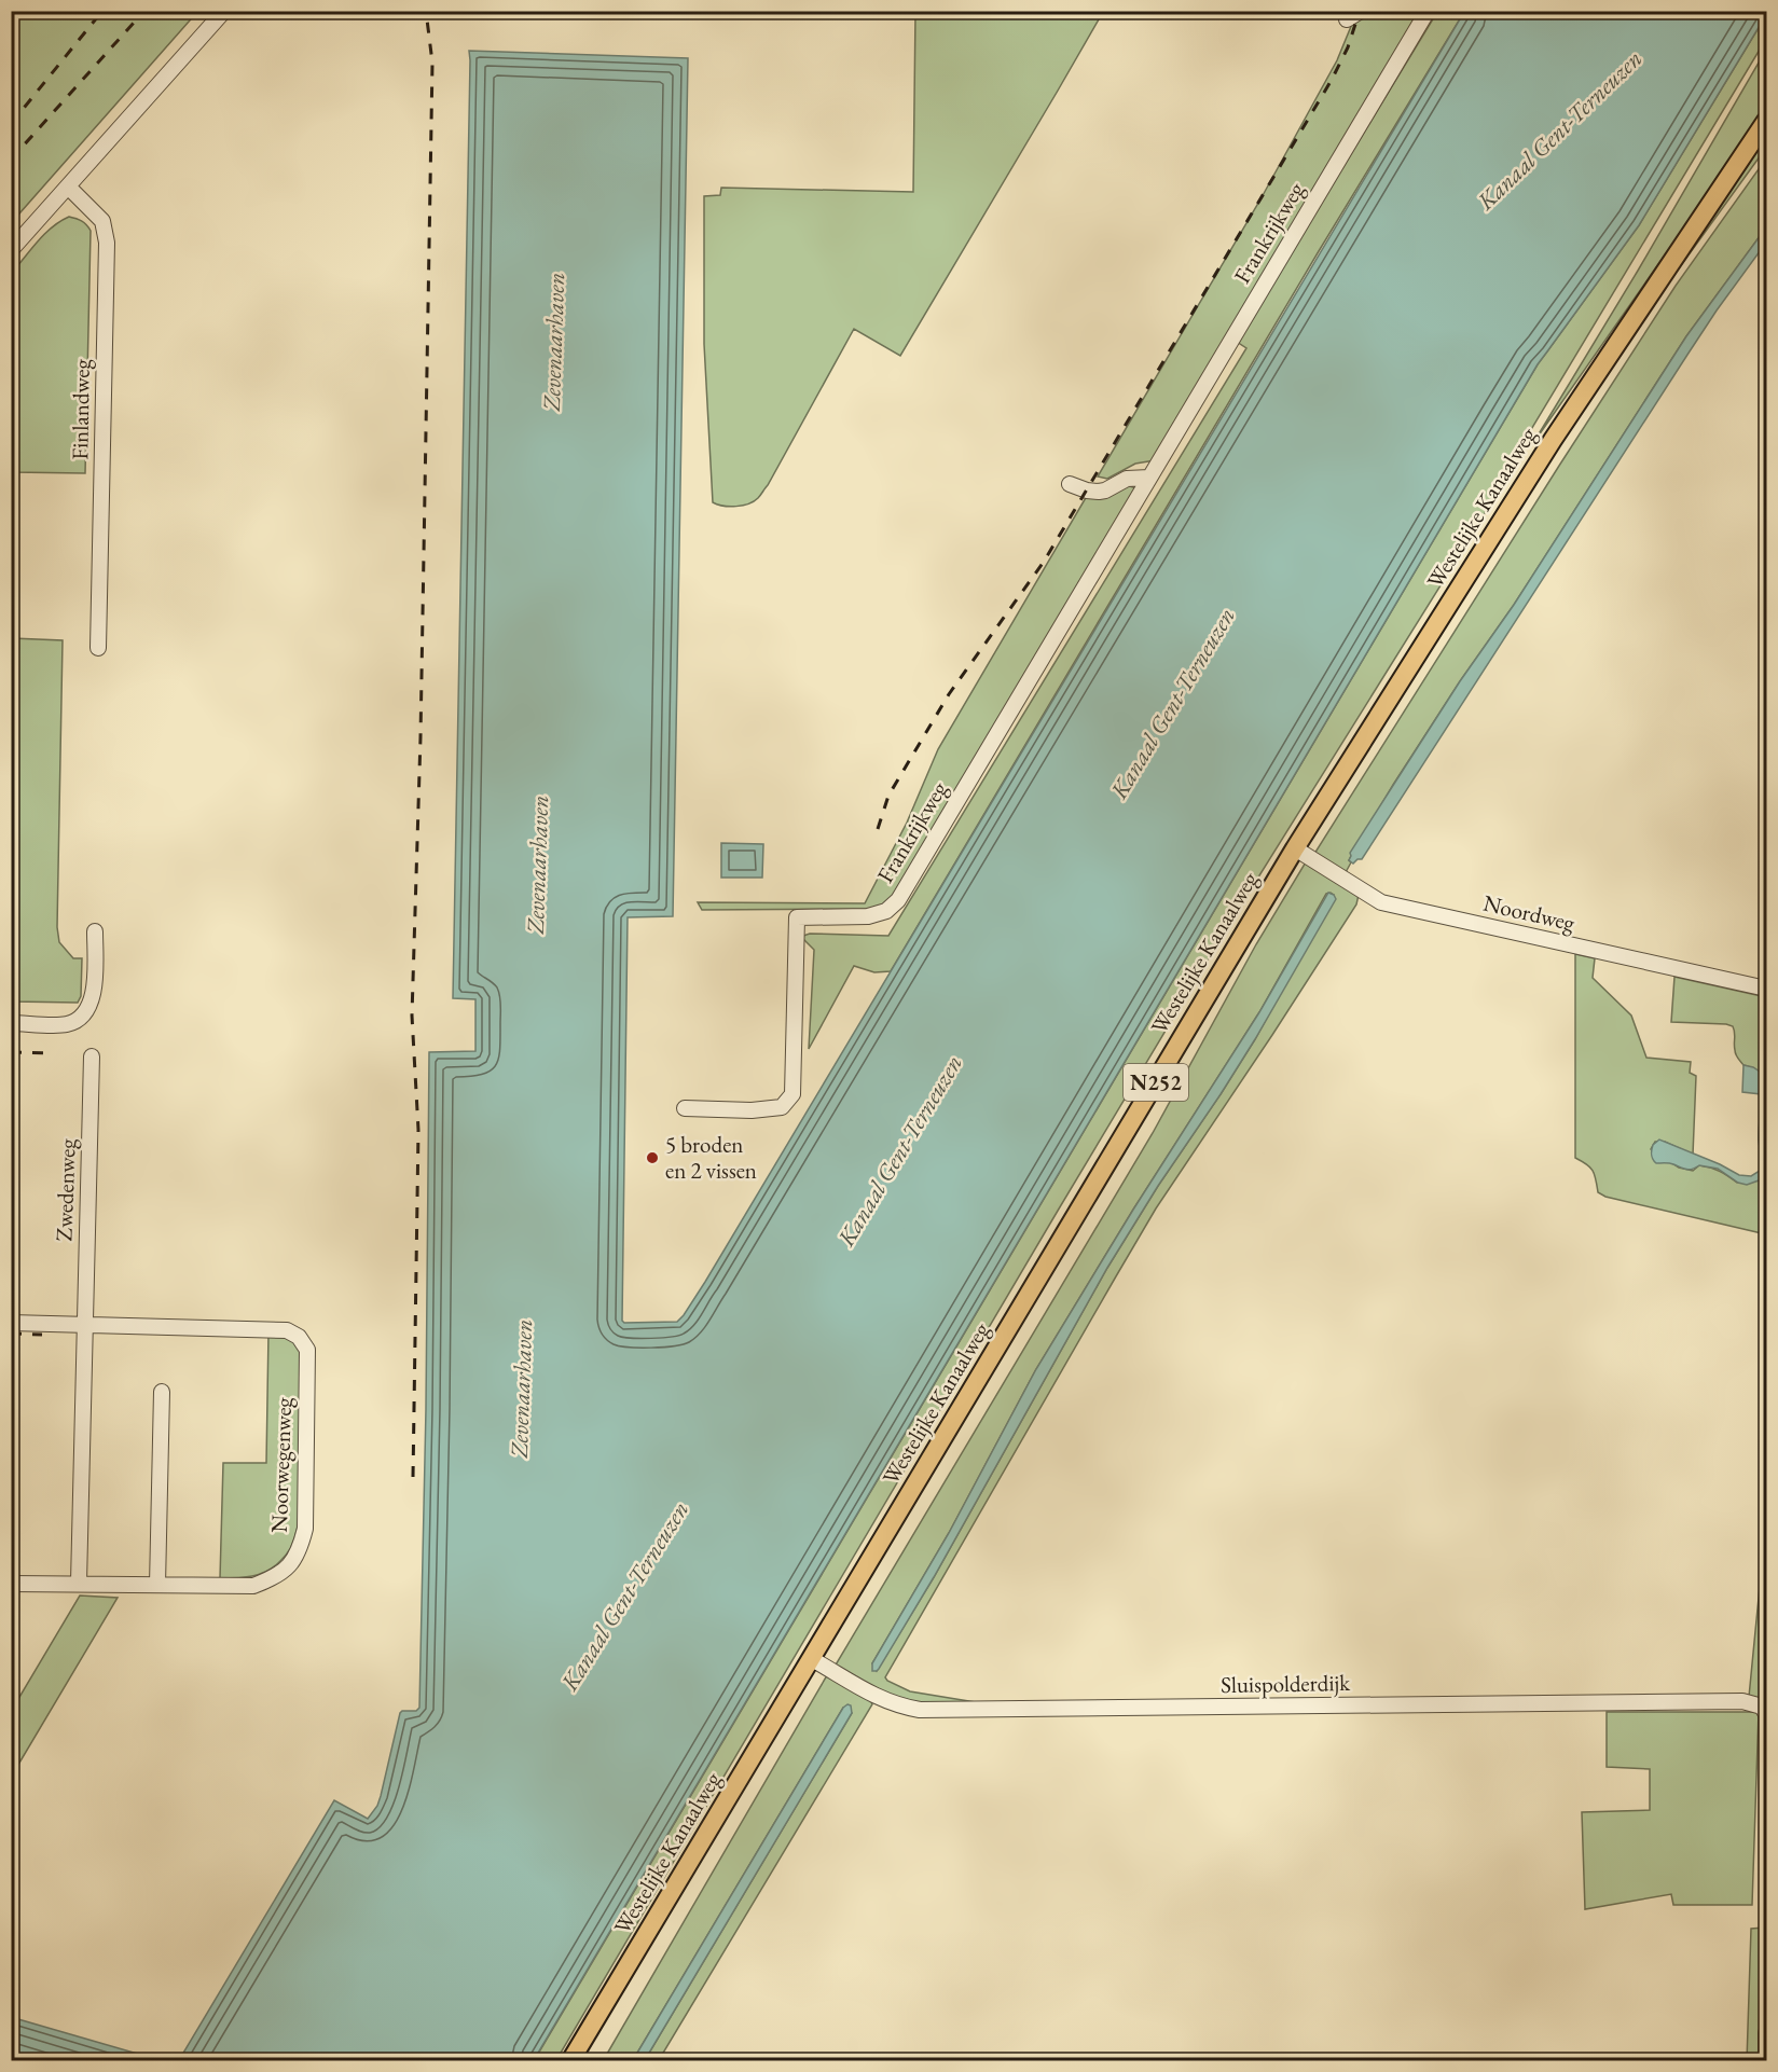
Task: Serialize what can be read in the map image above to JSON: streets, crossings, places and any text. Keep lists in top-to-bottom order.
{
  "streets": {
    "main road": ["Westelijke Kanaalweg", "N252"],
    "street": [
      "Frankrijkweg",
      "Finlandweg",
      "Noordweg",
      "Zwedenweg",
      "Noorwegenweg",
      "Sluispolderdijk"
    ]
  },
  "crossings": [
    ["Westelijke Kanaalweg", "Noordweg"],
    ["Westelijke Kanaalweg", "Sluispolderdijk"],
    ["Zwedenweg", "Noorwegenweg"]
  ],
  "water": ["Kanaal Gent-Terneuzen", "Zevenaarhaven"],
  "places": ["5 broden en 2 vissen"]
}
